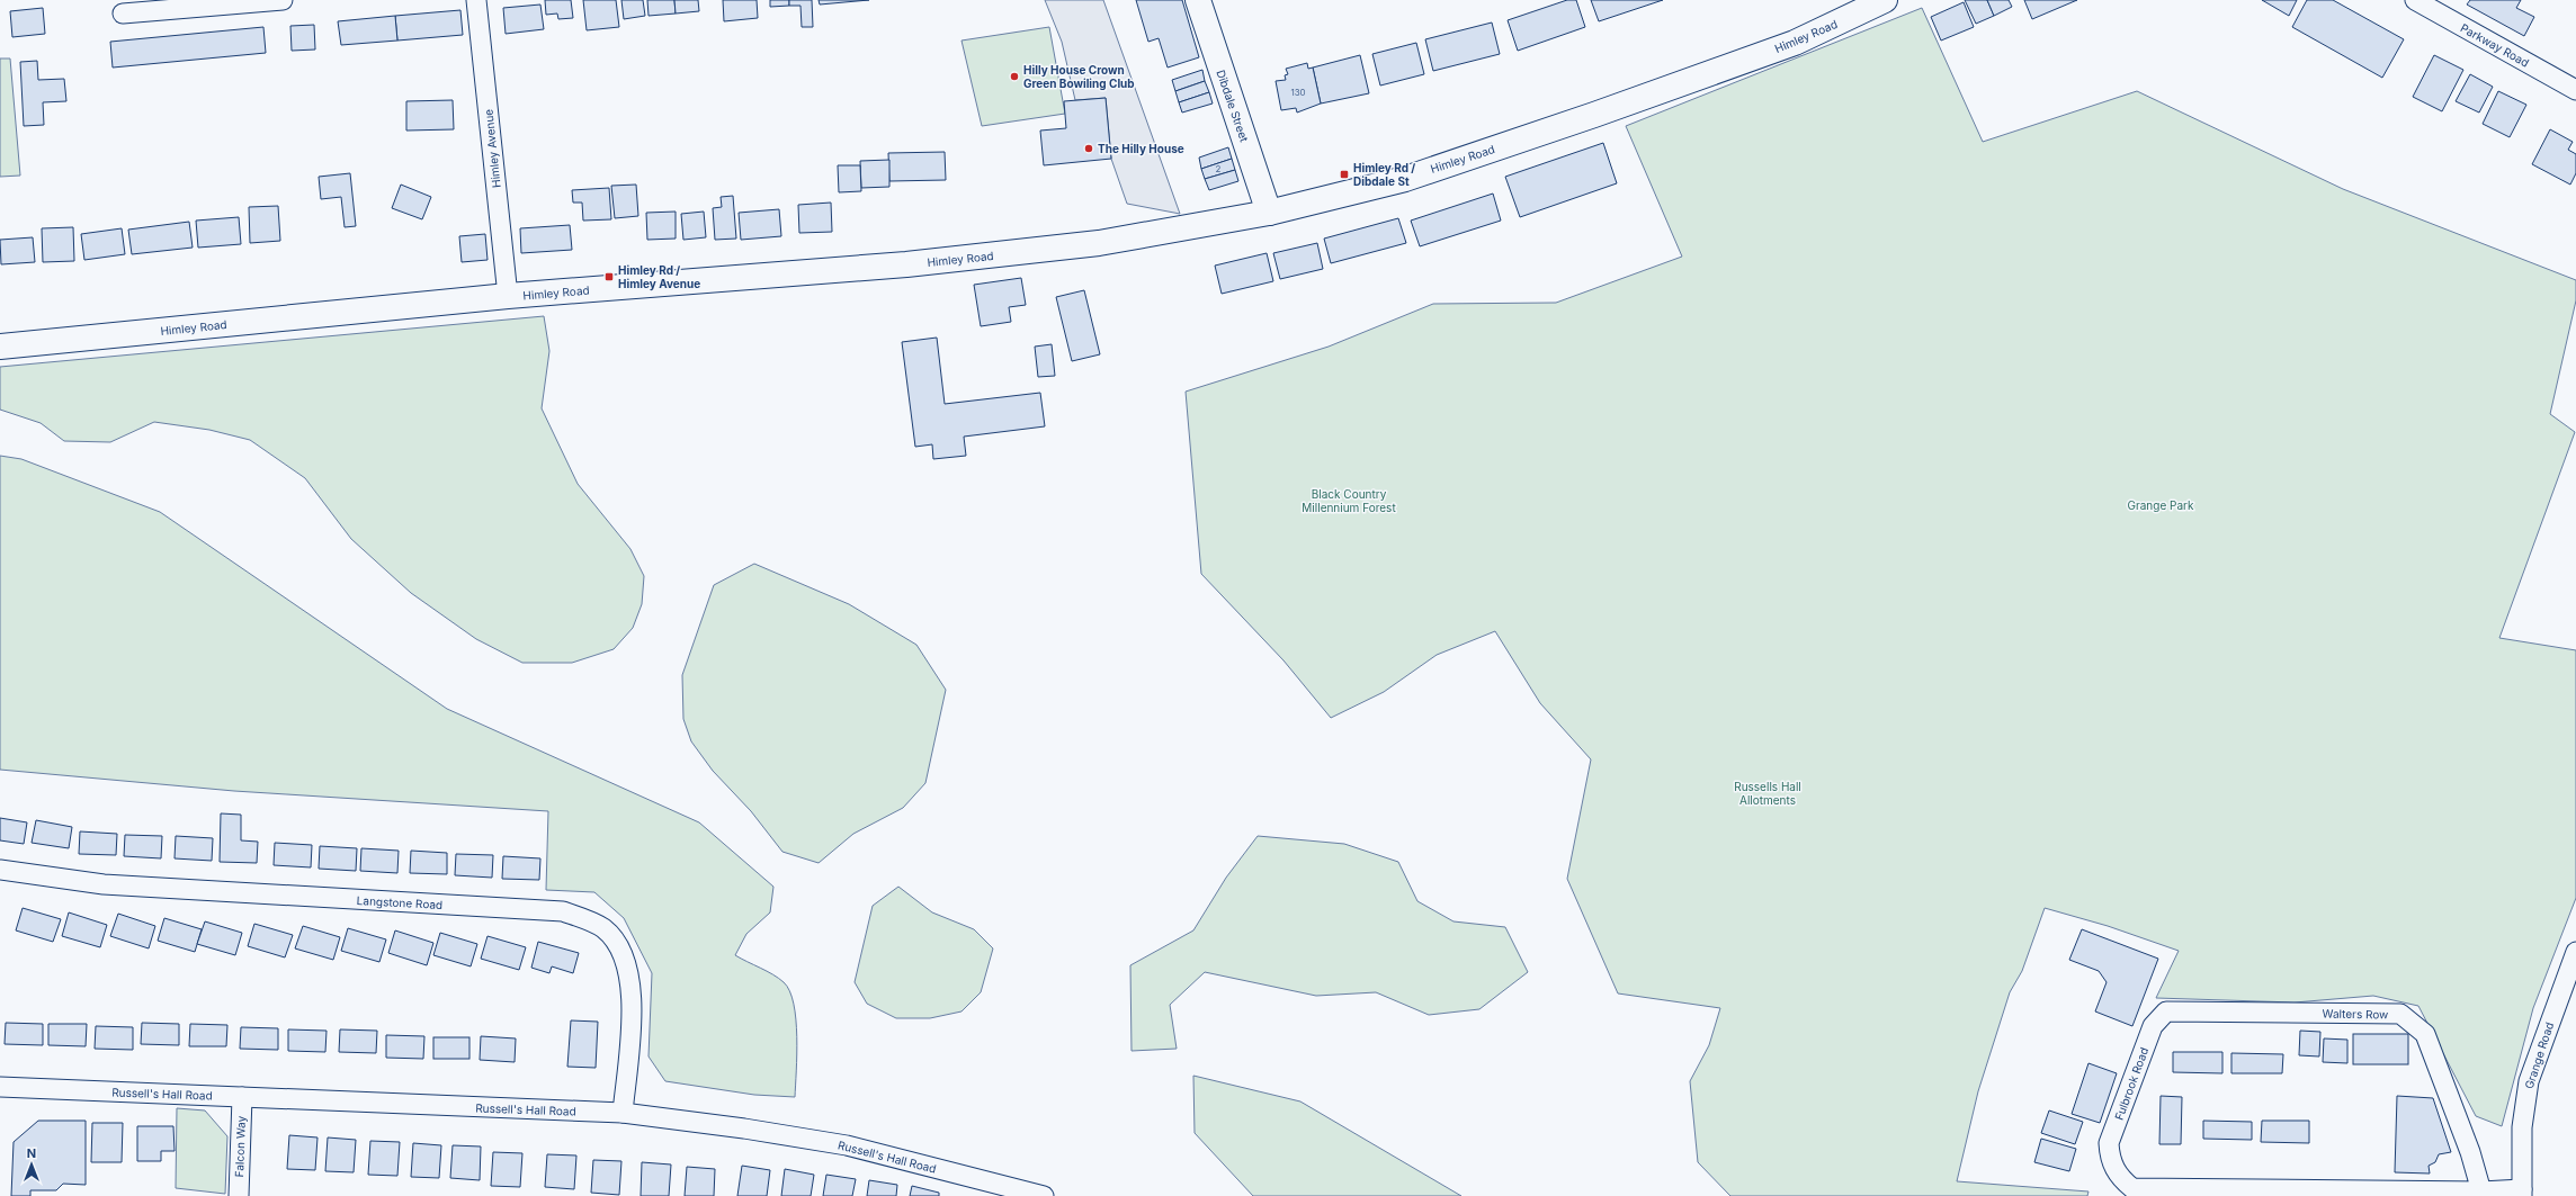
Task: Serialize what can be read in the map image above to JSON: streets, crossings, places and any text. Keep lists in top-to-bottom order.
{
  "streets": {
    "main road": ["Himley Road", "Dibdale Street"],
    "street": [
      "Parkway Road",
      "Himley Avenue",
      "Langstone Road",
      "Walters Row",
      "Grange Road",
      "Fulbrook Road",
      "Russell's Hall Road",
      "Falcon Way"
    ]
  },
  "crossings": [
    ["Himley Road", "Dibdale Street"],
    ["Himley Road", "Himley Avenue"],
    ["Langstone Road", "Russell's Hall Road"],
    ["Walters Row", "Fulbrook Road"],
    ["Russell's Hall Road", "Falcon Way"]
  ],
  "parks": ["Black Country Millennium Forest", "Grange Park", "Russells Hall Allotments"],
  "places": {
    "other": ["Hilly House Crown Green Bowiling Club", "The Hilly House"],
    "transit": ["Himley Rd / Dibdale St", "Himley Rd / Himley Avenue"]
  },
  "house_numbers": ["130", "2"],
  "north": "top"
}
